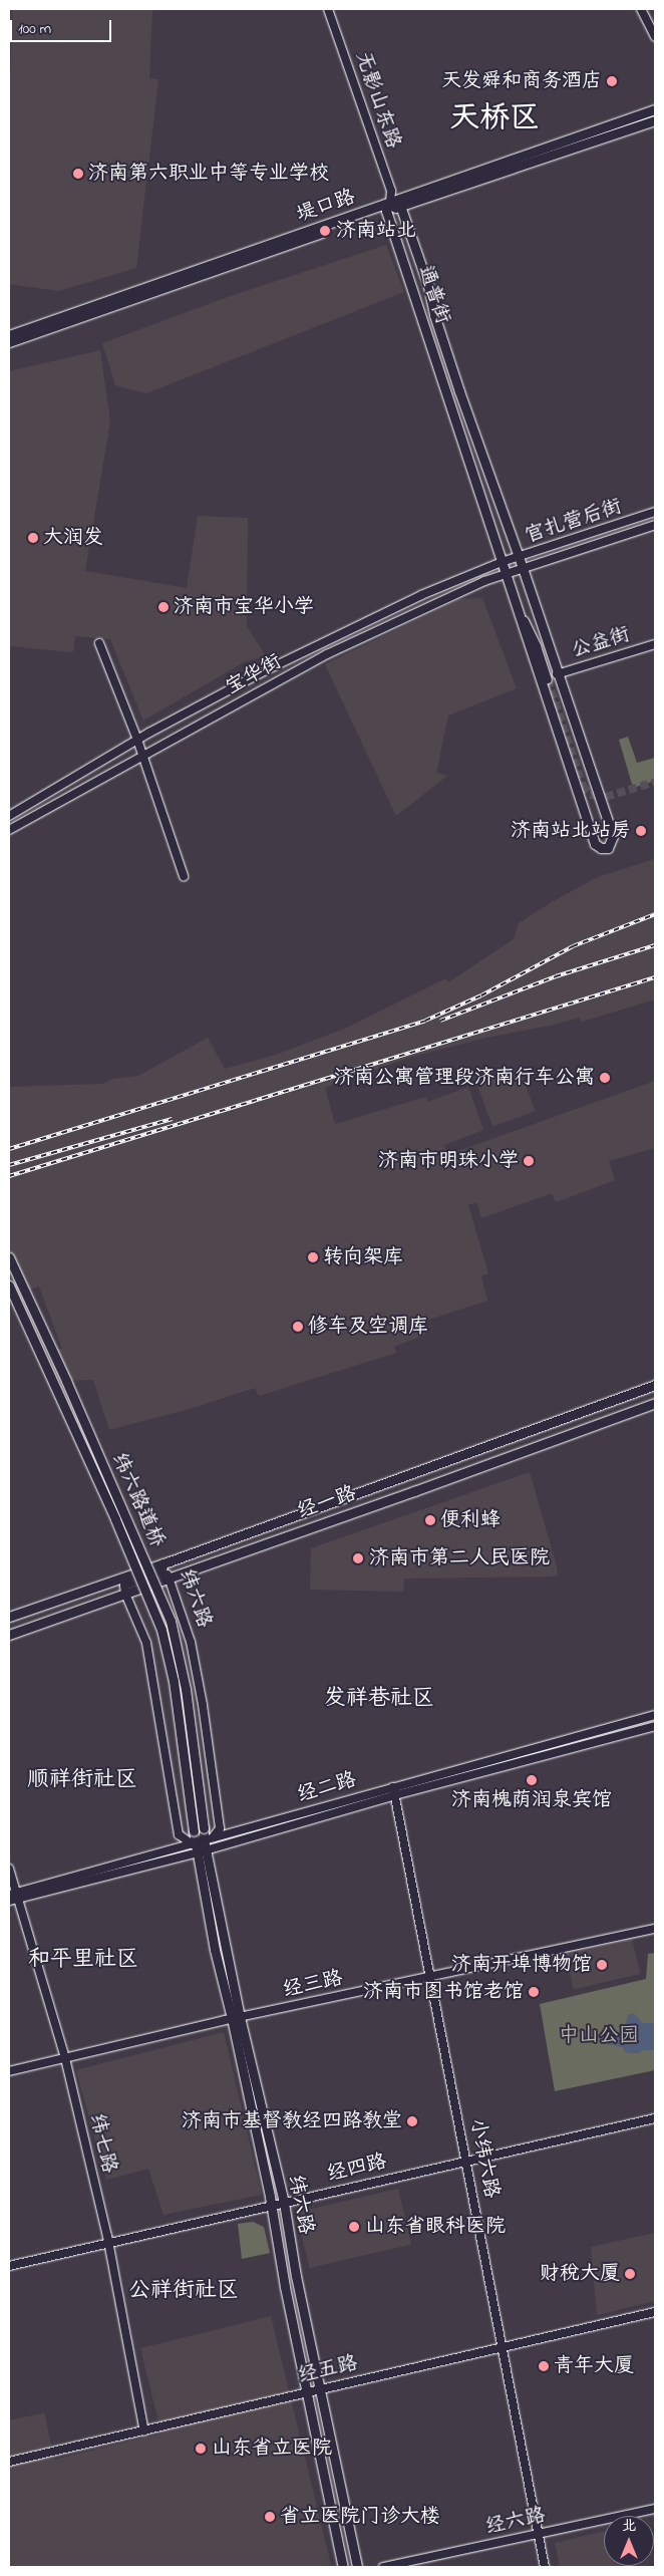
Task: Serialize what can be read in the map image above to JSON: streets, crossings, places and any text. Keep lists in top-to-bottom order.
{
  "streets": {
    "main road": [
      "堤口路",
      "通普街",
      "纬六路道桥",
      "经一路",
      "纬六路"
    ],
    "street": [
      "无影山东路",
      "官扎营后街",
      "公益街",
      "宝华街",
      "经二路",
      "经三路",
      "纬七路",
      "小纬六路",
      "经四路",
      "经五路",
      "经六路"
    ]
  },
  "crossings": [
    ["无影山东路", "堤口路"],
    ["无影山东路", "通普街"],
    ["堤口路", "通普街"],
    ["通普街", "官扎营后街"],
    ["通普街", "公益街"],
    ["通普街", "宝华街"],
    ["官扎营后街", "宝华街"],
    ["纬六路道桥", "纬六路"],
    ["经一路", "纬六路"],
    ["纬六路", "经二路"],
    ["纬六路", "经三路"],
    ["纬六路", "经四路"],
    ["纬六路", "经五路"],
    ["经二路", "纬七路"],
    ["经二路", "小纬六路"],
    ["经三路", "纬七路"],
    ["经三路", "小纬六路"],
    ["纬七路", "经四路"],
    ["纬七路", "经五路"],
    ["小纬六路", "经四路"],
    ["小纬六路", "经五路"],
    ["小纬六路", "经六路"]
  ],
  "districts": [
    "天桥区",
    "发祥巷社区",
    "顺祥街社区",
    "和平里社区",
    "公祥街社区"
  ],
  "parks": ["中山公园"],
  "places": [
    "天发舜和商务酒店",
    "济南第六职业中等专业学校",
    "济南站北",
    "大润发",
    "济南市宝华小学",
    "济南站北站房",
    "济南公寓管理段济南行车公寓",
    "济南市明珠小学",
    "转向架库",
    "修车及空调库",
    "便利蜂",
    "济南市第二人民医院",
    "济南槐荫润泉宾馆",
    "济南开埠博物馆",
    "济南市图书馆老馆",
    "济南市基督教经四路教堂",
    "山东省眼科医院",
    "财税大厦",
    "青年大厦",
    "山东省立医院",
    "省立医院门诊大楼"
  ],
  "scale_bar": "100 m",
  "north": "top"
}
